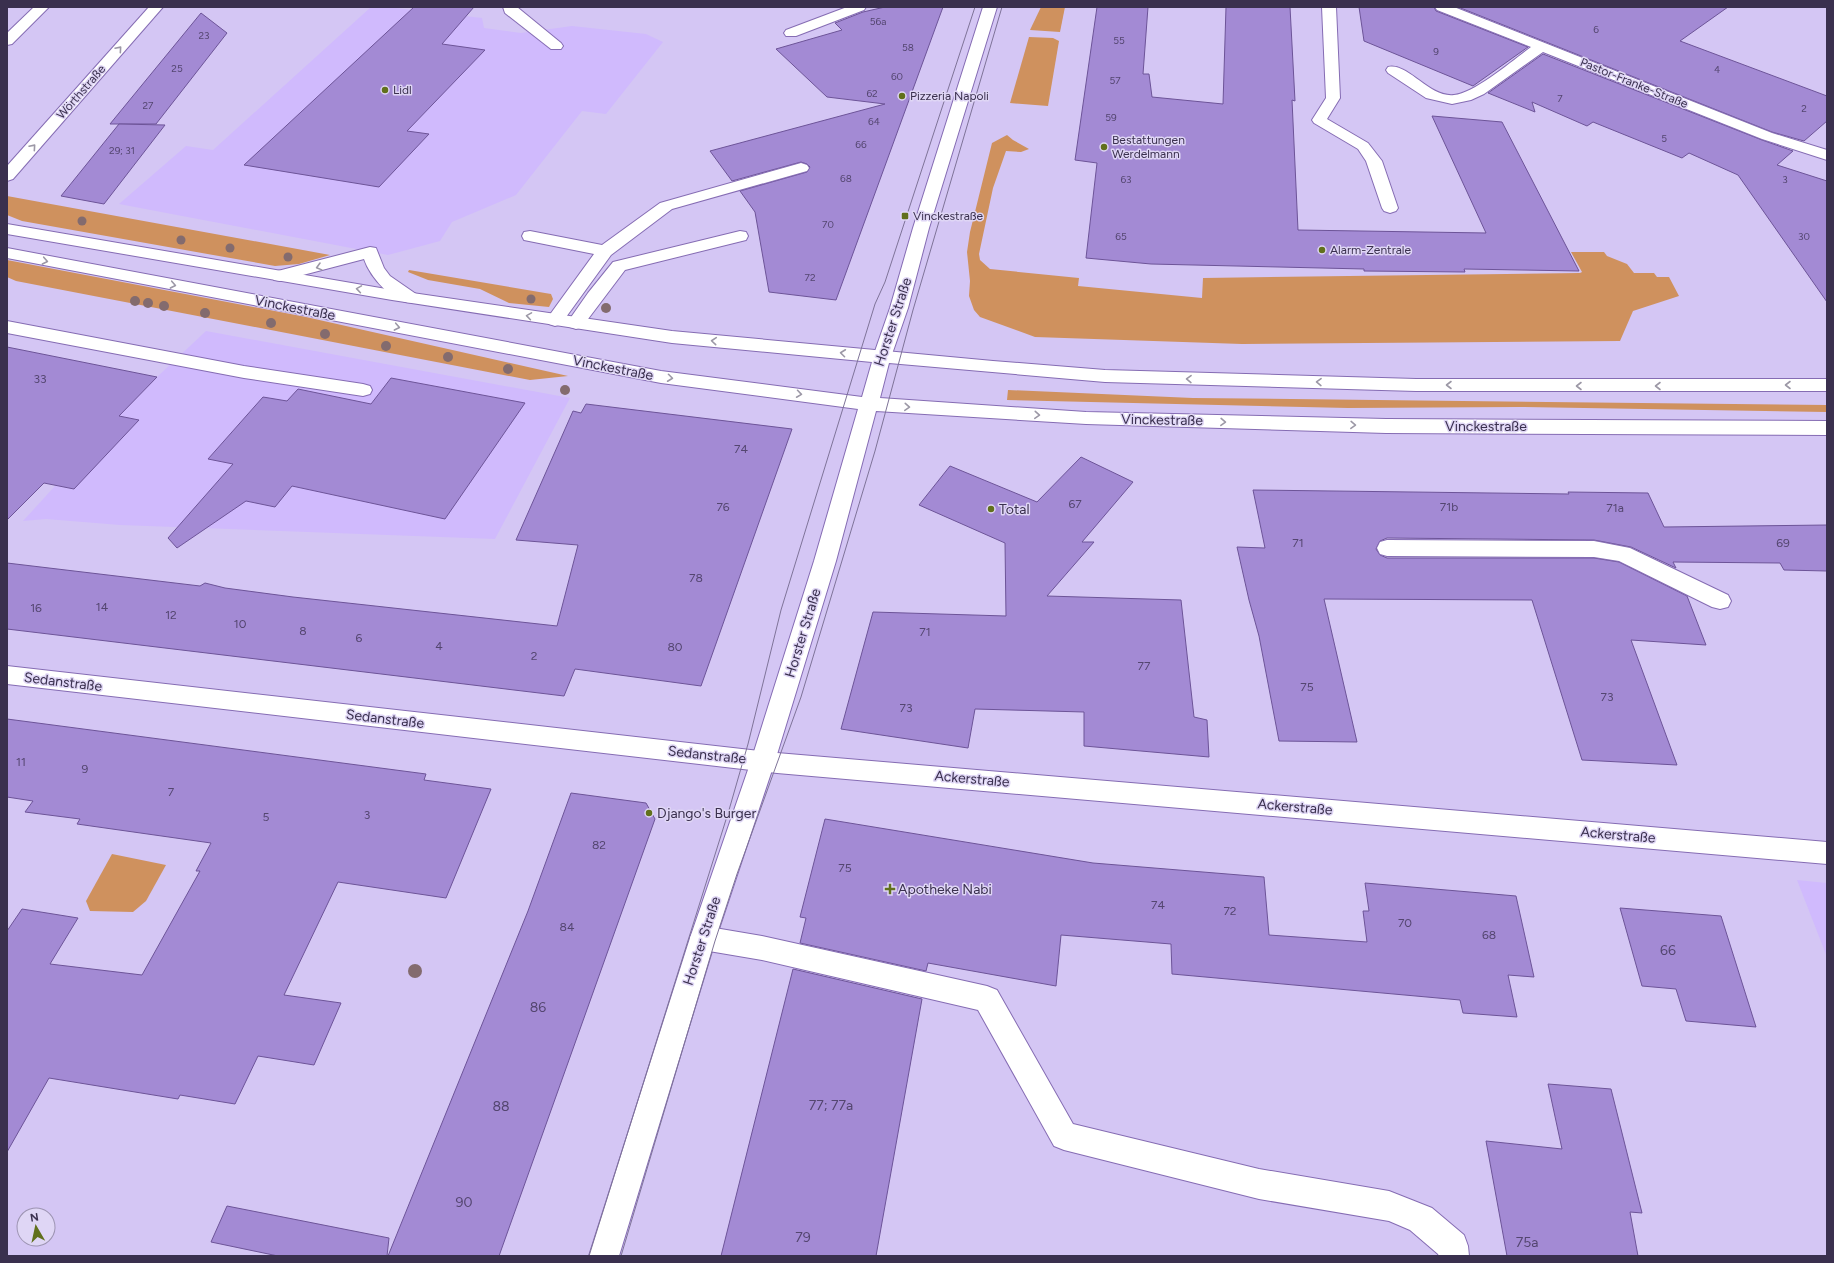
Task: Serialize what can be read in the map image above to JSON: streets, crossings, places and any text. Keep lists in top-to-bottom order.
{
  "streets": {
    "main road": [
      "Pastor-Franke-Straße",
      "Wörthstraße",
      "Vinckestraße",
      "Horster Straße",
      "Sedanstraße",
      "Ackerstraße"
    ]
  },
  "crossings": [
    ["Vinckestraße", "Horster Straße"],
    ["Horster Straße", "Sedanstraße"],
    ["Horster Straße", "Ackerstraße"],
    ["Sedanstraße", "Ackerstraße"]
  ],
  "one_way": ["Wörthstraße"],
  "places": {
    "other": [
      "Lidl",
      "Pizzeria Napoli",
      "Bestattungen Werdelmann",
      "Alarm-Zentrale",
      "Total",
      "Django's Burger"
    ],
    "transit": ["Vinckestraße"],
    "health": ["Apotheke Nabi"]
  },
  "house_numbers": [
    "56a",
    "6",
    "23",
    "55",
    "58",
    "9",
    "25",
    "4",
    "60",
    "57",
    "62",
    "7",
    "27",
    "2",
    "59",
    "64",
    "5",
    "66",
    "29; 31",
    "68",
    "63",
    "3",
    "70",
    "65",
    "30",
    "72",
    "33",
    "74",
    "67",
    "76",
    "71b",
    "71a",
    "71",
    "69",
    "78",
    "14",
    "16",
    "12",
    "10",
    "8",
    "71",
    "6",
    "4",
    "80",
    "2",
    "77",
    "75",
    "73",
    "73",
    "11",
    "9",
    "7",
    "3",
    "5",
    "82",
    "75",
    "74",
    "72",
    "70",
    "84",
    "68",
    "66",
    "86",
    "77; 77a",
    "88",
    "90",
    "79",
    "75a"
  ],
  "north": "top"
}
